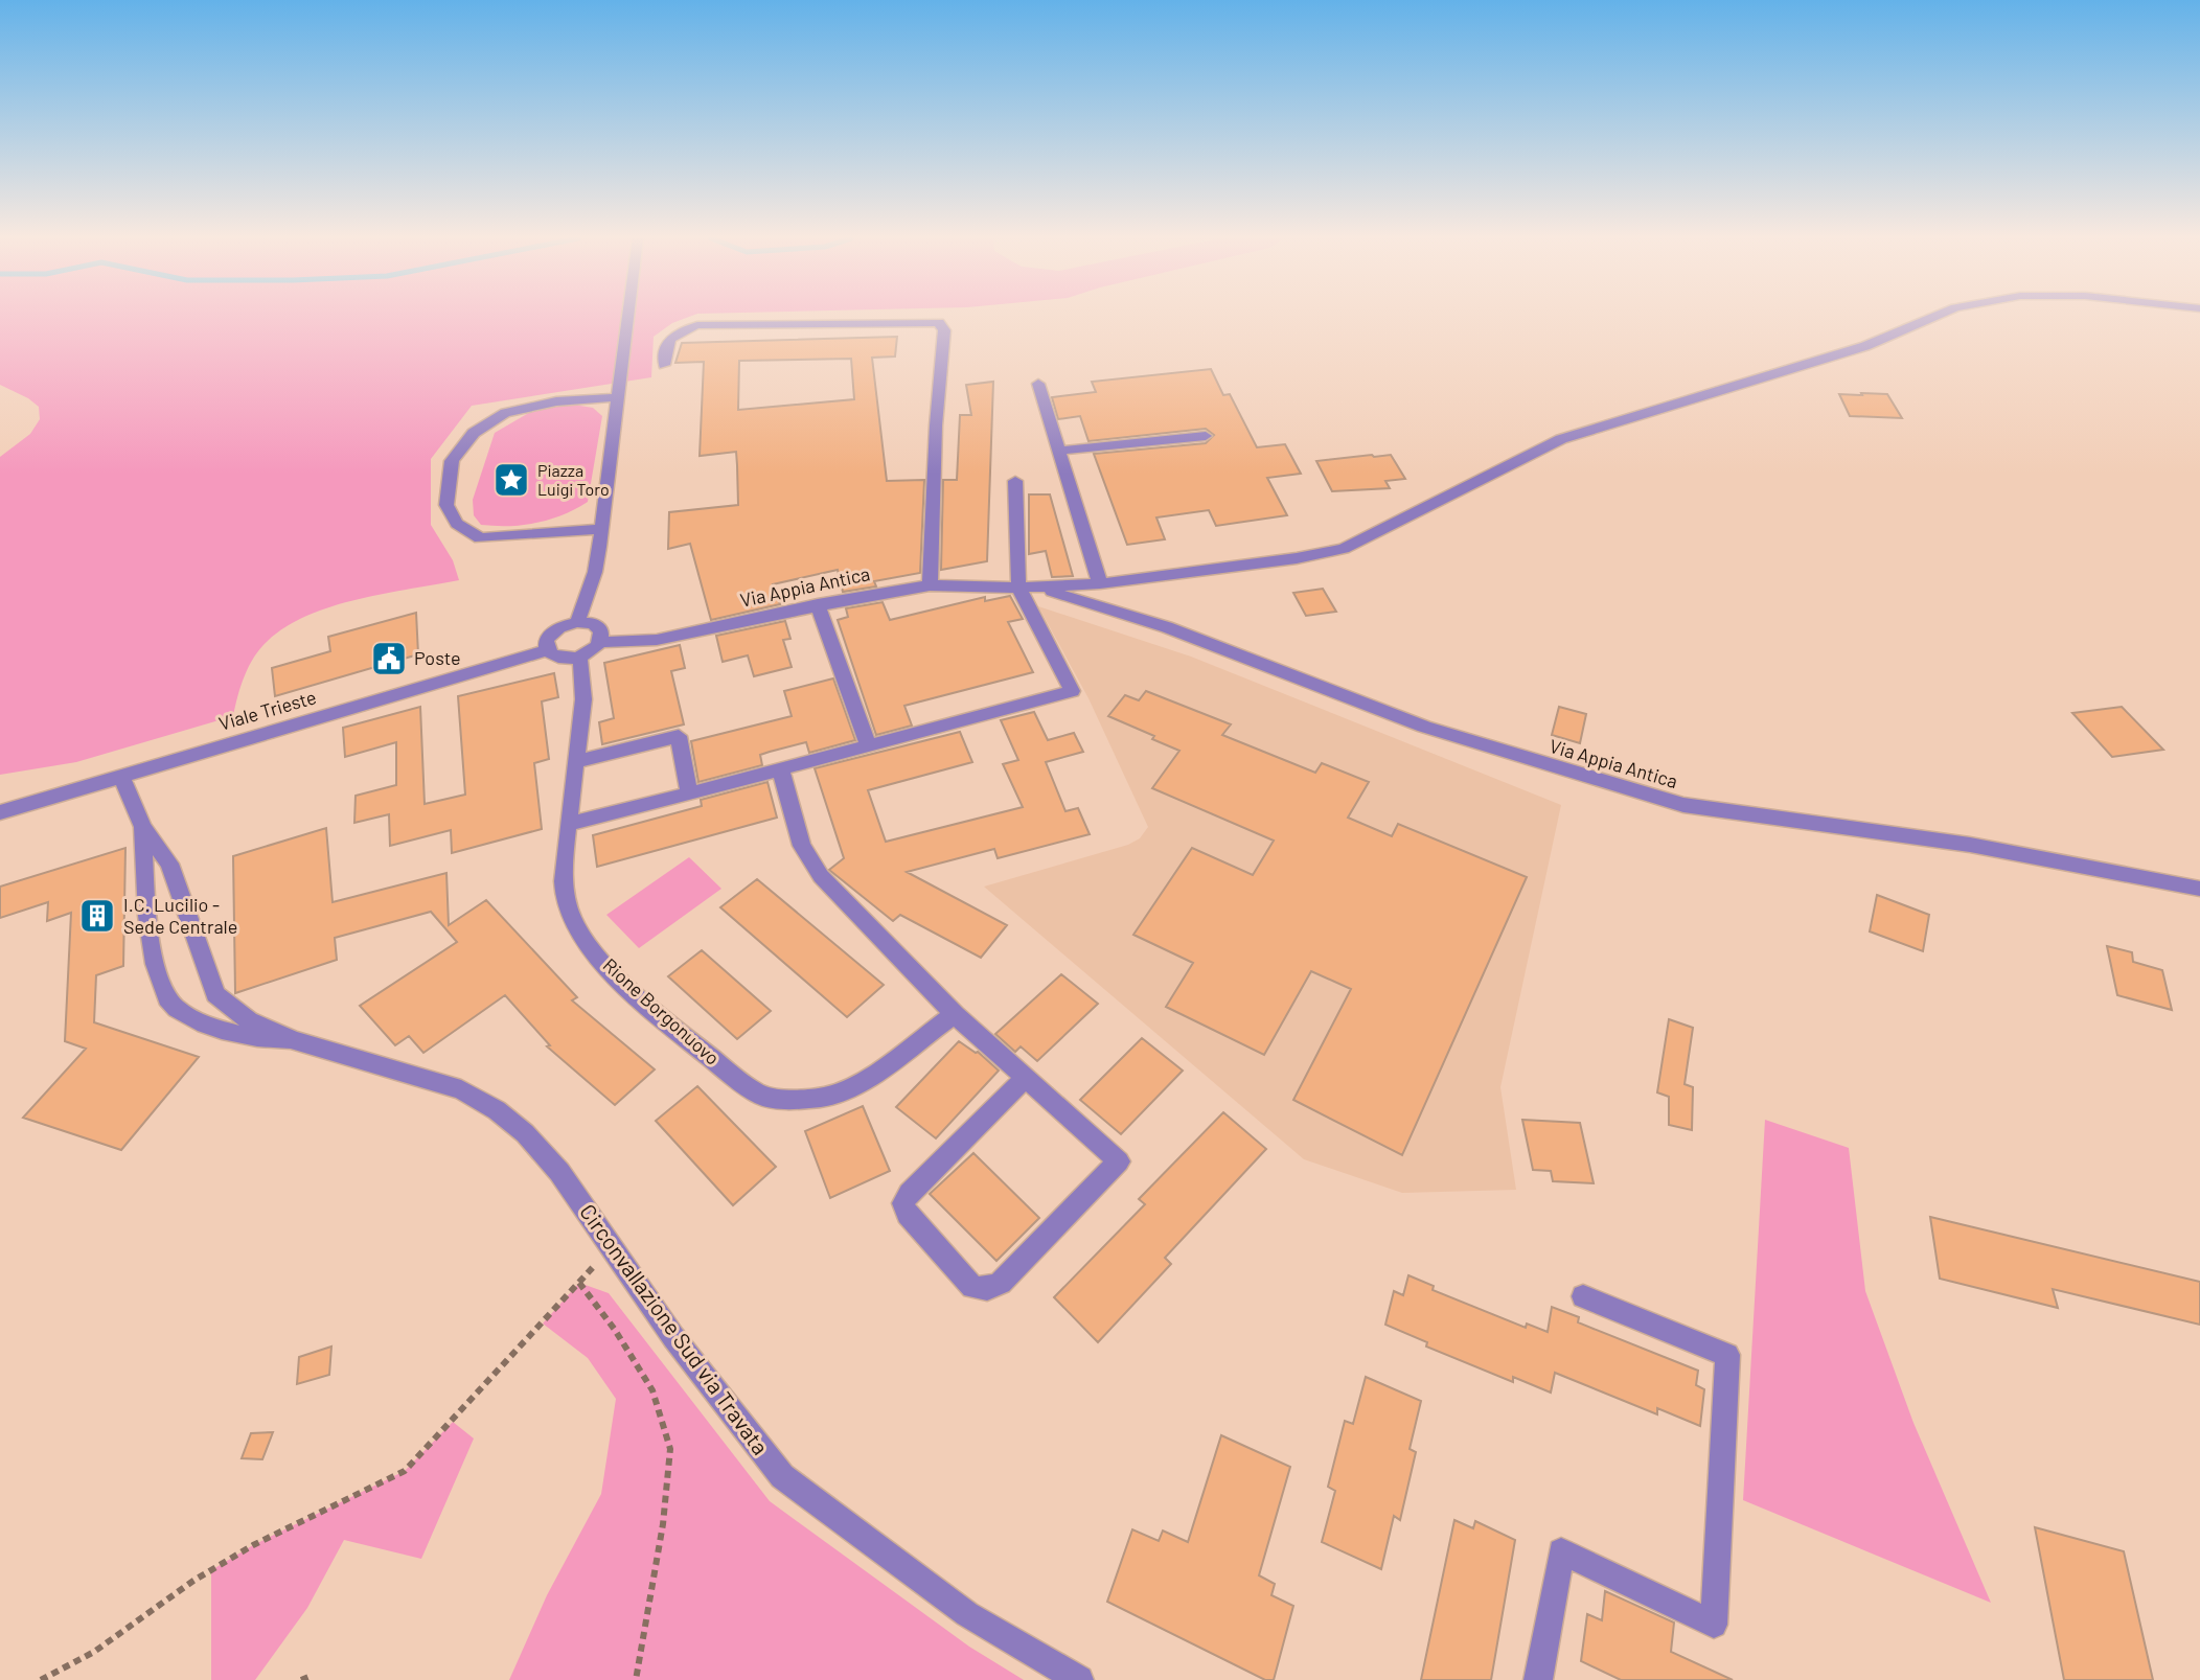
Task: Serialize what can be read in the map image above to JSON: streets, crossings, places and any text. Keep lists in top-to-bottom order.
{
  "streets": {
    "street": [
      "Via Appia Antica",
      "Viale Trieste",
      "Rione Borgonuovo",
      "Circonvallazione Sud via Travata"
    ]
  },
  "crossings": [
    ["Via Appia Antica", "Viale Trieste"],
    ["Via Appia Antica", "Rione Borgonuovo"],
    ["Viale Trieste", "Rione Borgonuovo"]
  ],
  "places": {
    "place": ["Piazza Luigi Toro"],
    "public building": ["Poste"],
    "building": ["I.C. Lucilio - Sede Centrale"]
  }
}
